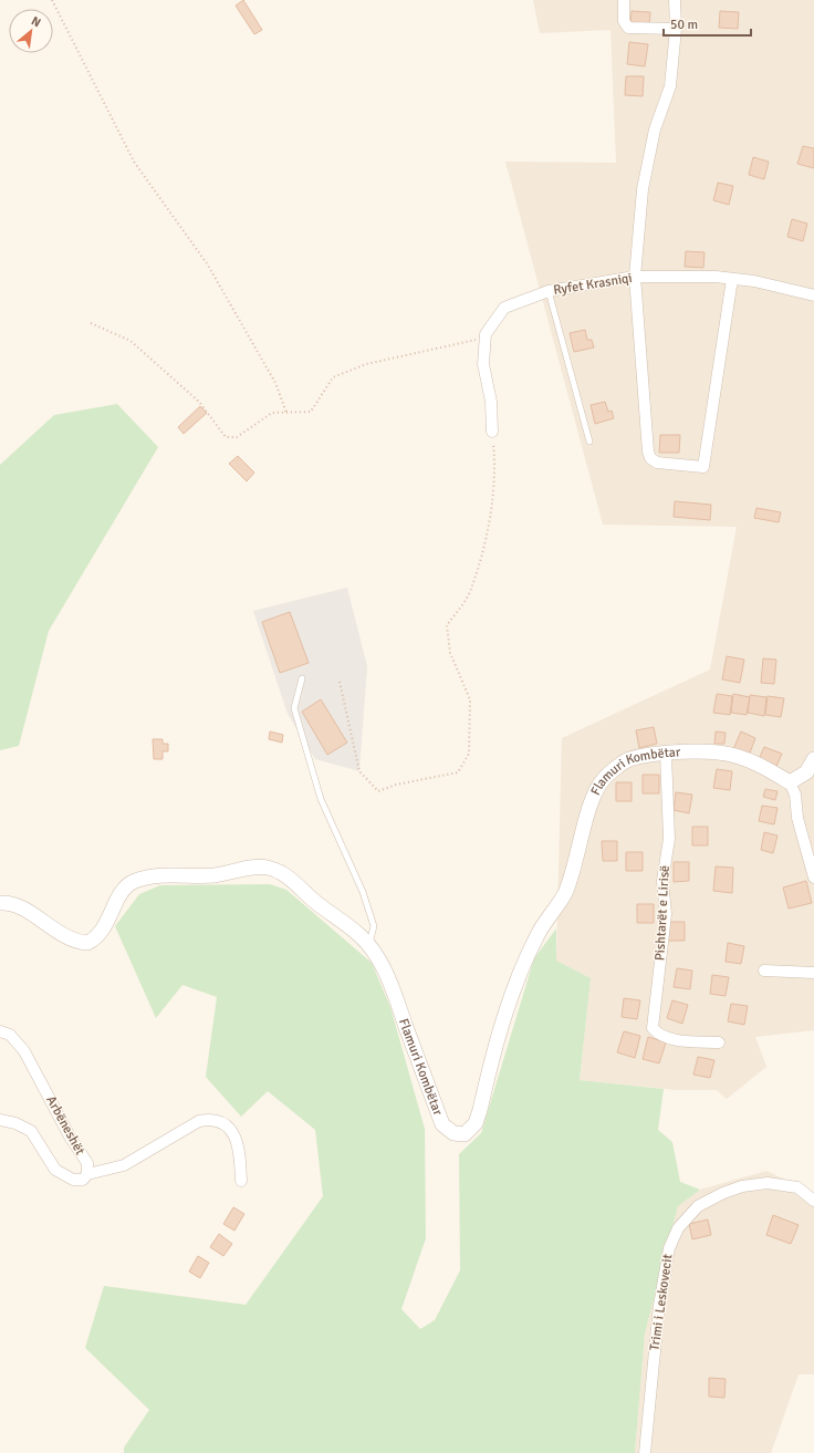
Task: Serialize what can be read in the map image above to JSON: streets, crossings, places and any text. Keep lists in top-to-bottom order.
{
  "streets": {
    "street": [
      "Ryfet Krasniqi",
      "Flamuri Kombëtar",
      "Pishtarët e Lirisë",
      "Arbëneshët",
      "Trimi i Leskovecit"
    ]
  },
  "crossings": [
    ["Flamuri Kombëtar", "Pishtarët e Lirisë"]
  ],
  "scale_bar": "50 m",
  "north": "top right"
}
